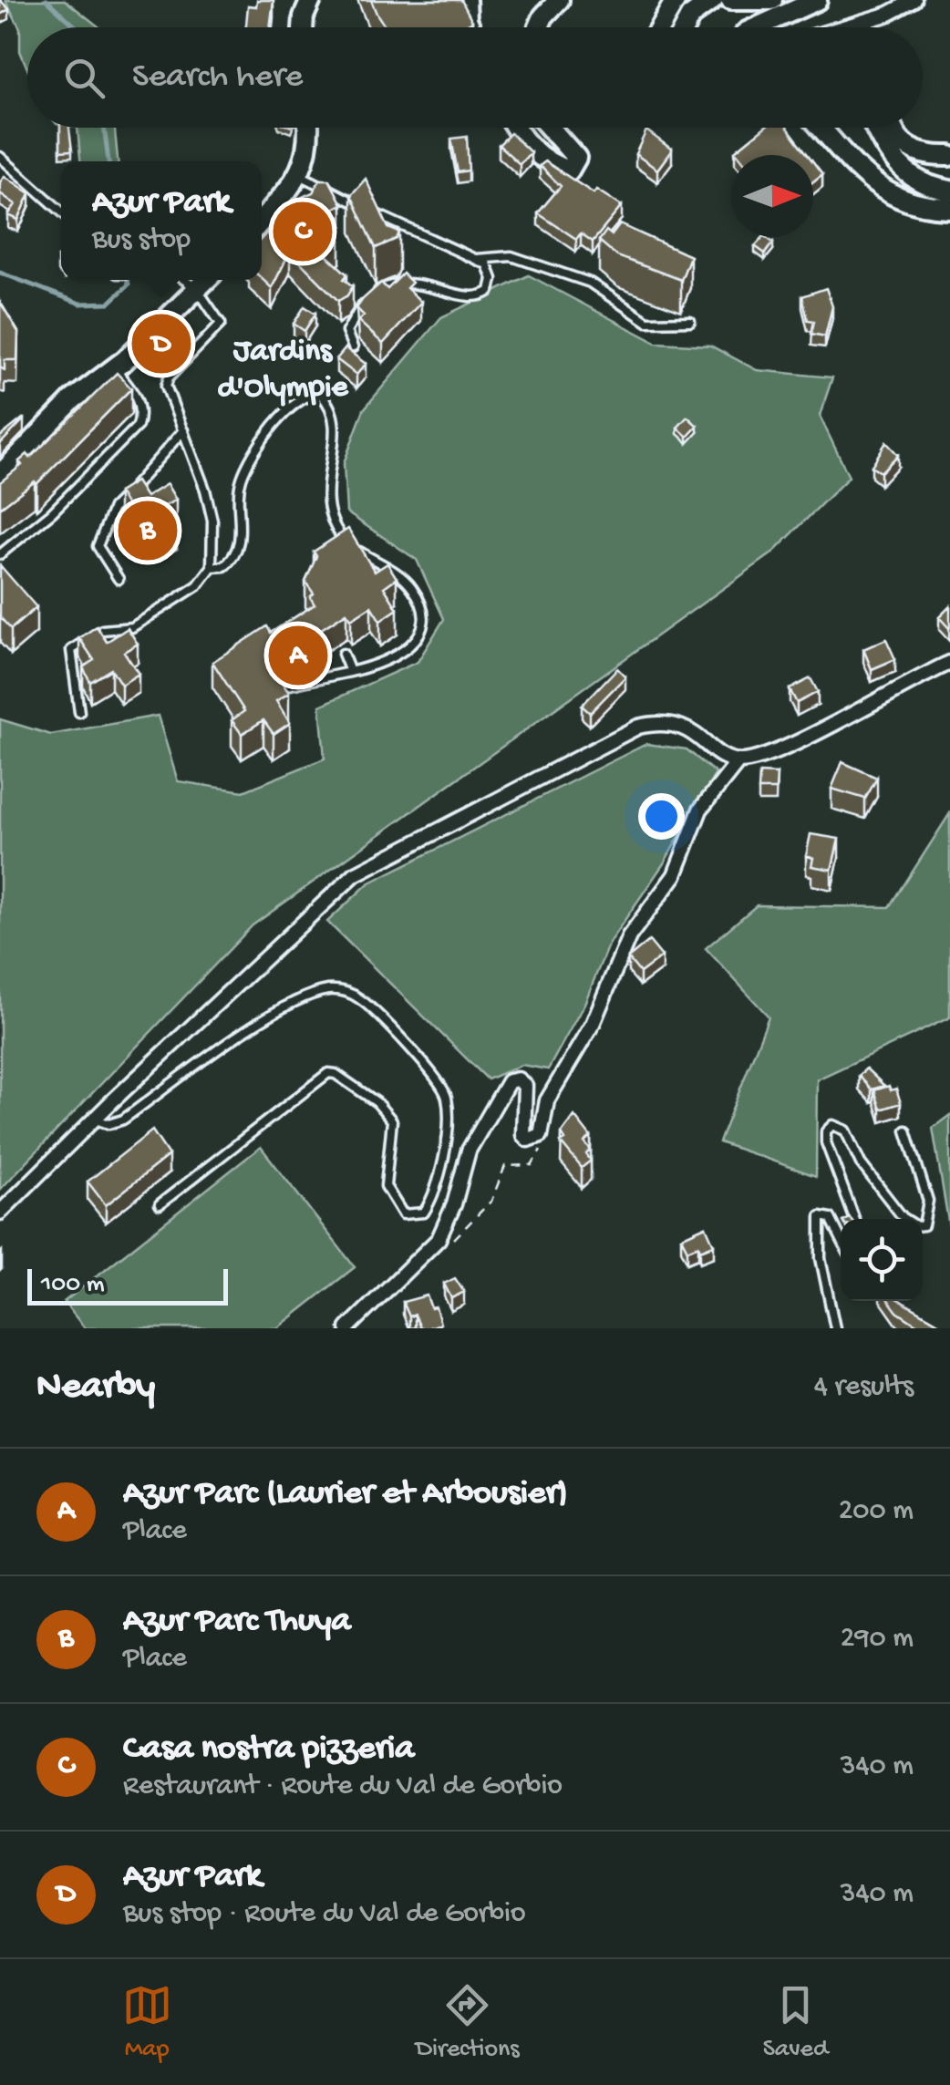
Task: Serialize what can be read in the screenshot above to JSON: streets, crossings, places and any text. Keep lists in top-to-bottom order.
{
  "districts": ["Jardins d'Olympie"],
  "scale_bar": "100 m",
  "north": "right",
  "page": {
    "search": "Search here",
    "popup": ["Azur Park", "Bus stop"],
    "pins": [
      "C",
      "D",
      "B",
      "A"
    ],
    "scale": "100 m",
    "heading": ["Nearby", "4 results"],
    "list": [
      {
        "mark": "A",
        "name": "Azur Parc (Laurier et Arbousier)",
        "note": "Place",
        "value": "200 m"
      },
      {
        "mark": "B",
        "name": "Azur Parc Thuya",
        "note": "Place",
        "value": "290 m"
      },
      {
        "mark": "C",
        "name": "Casa nostra pizzeria",
        "note": "Restaurant · Route du Val de Gorbio",
        "value": "340 m"
      },
      {
        "mark": "D",
        "name": "Azur Park",
        "note": "Bus stop · Route du Val de Gorbio",
        "value": "340 m"
      }
    ],
    "nav": ["Map", "Directions", "Saved"]
  }
}
